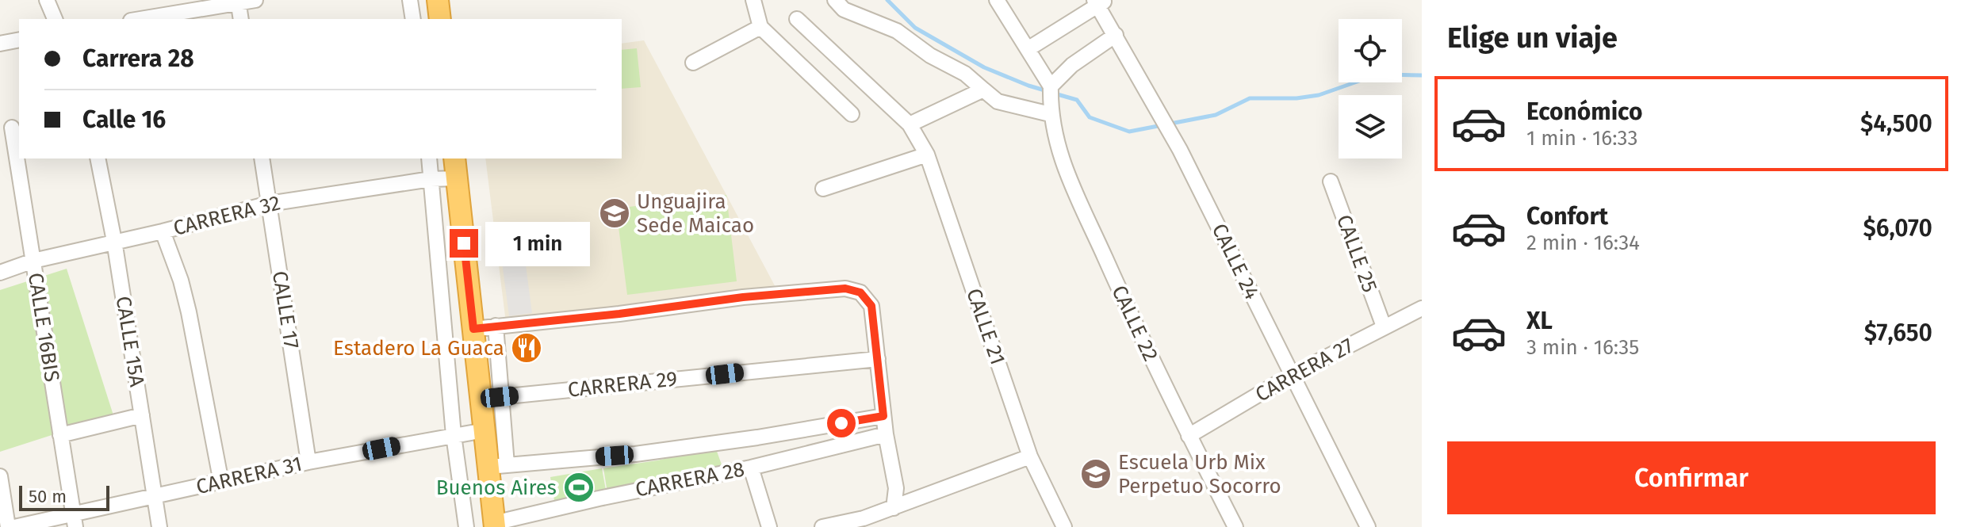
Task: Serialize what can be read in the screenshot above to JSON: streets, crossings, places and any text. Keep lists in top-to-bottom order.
{
  "streets": {
    "street": [
      "CARRERA 32",
      "CALLE 25",
      "CALLE 24",
      "CALLE 17",
      "CALLE 22",
      "CALLE 21",
      "CALLE 16BIS",
      "CALLE 15A",
      "CARRERA 27",
      "CARRERA 29",
      "CARRERA 31",
      "CARRERA 28"
    ]
  },
  "crossings": [
    ["CARRERA 32", "CALLE 17"],
    ["CARRERA 32", "CALLE 16BIS"],
    ["CARRERA 32", "CALLE 15A"],
    ["CALLE 25", "CARRERA 27"],
    ["CALLE 24", "CARRERA 27"],
    ["CALLE 17", "CARRERA 31"],
    ["CALLE 22", "CARRERA 27"],
    ["CALLE 16BIS", "CARRERA 31"],
    ["CALLE 15A", "CARRERA 31"]
  ],
  "places": {
    "school or university": ["Unguajira Sede Maicao", "Escuela Urb Mix Perpetuo Socorro"],
    "restaurant": ["Estadero La Guaca"],
    "sports": ["Buenos Aires"]
  },
  "scale_bar": "50 m",
  "page": {
    "heading": "Elige un viaje",
    "banner": ["Carrera 28", "Calle 16"],
    "list": [
      {
        "name": "Económico",
        "note": "1 min · 16:33",
        "value": "$4,500"
      },
      {
        "name": "Confort",
        "note": "2 min · 16:34",
        "value": "$6,070"
      },
      {
        "name": "XL",
        "note": "3 min · 16:35",
        "value": "$7,650"
      }
    ],
    "bubble": "1 min",
    "buttons": "Confirmar",
    "scale": "50 m"
  }
}
